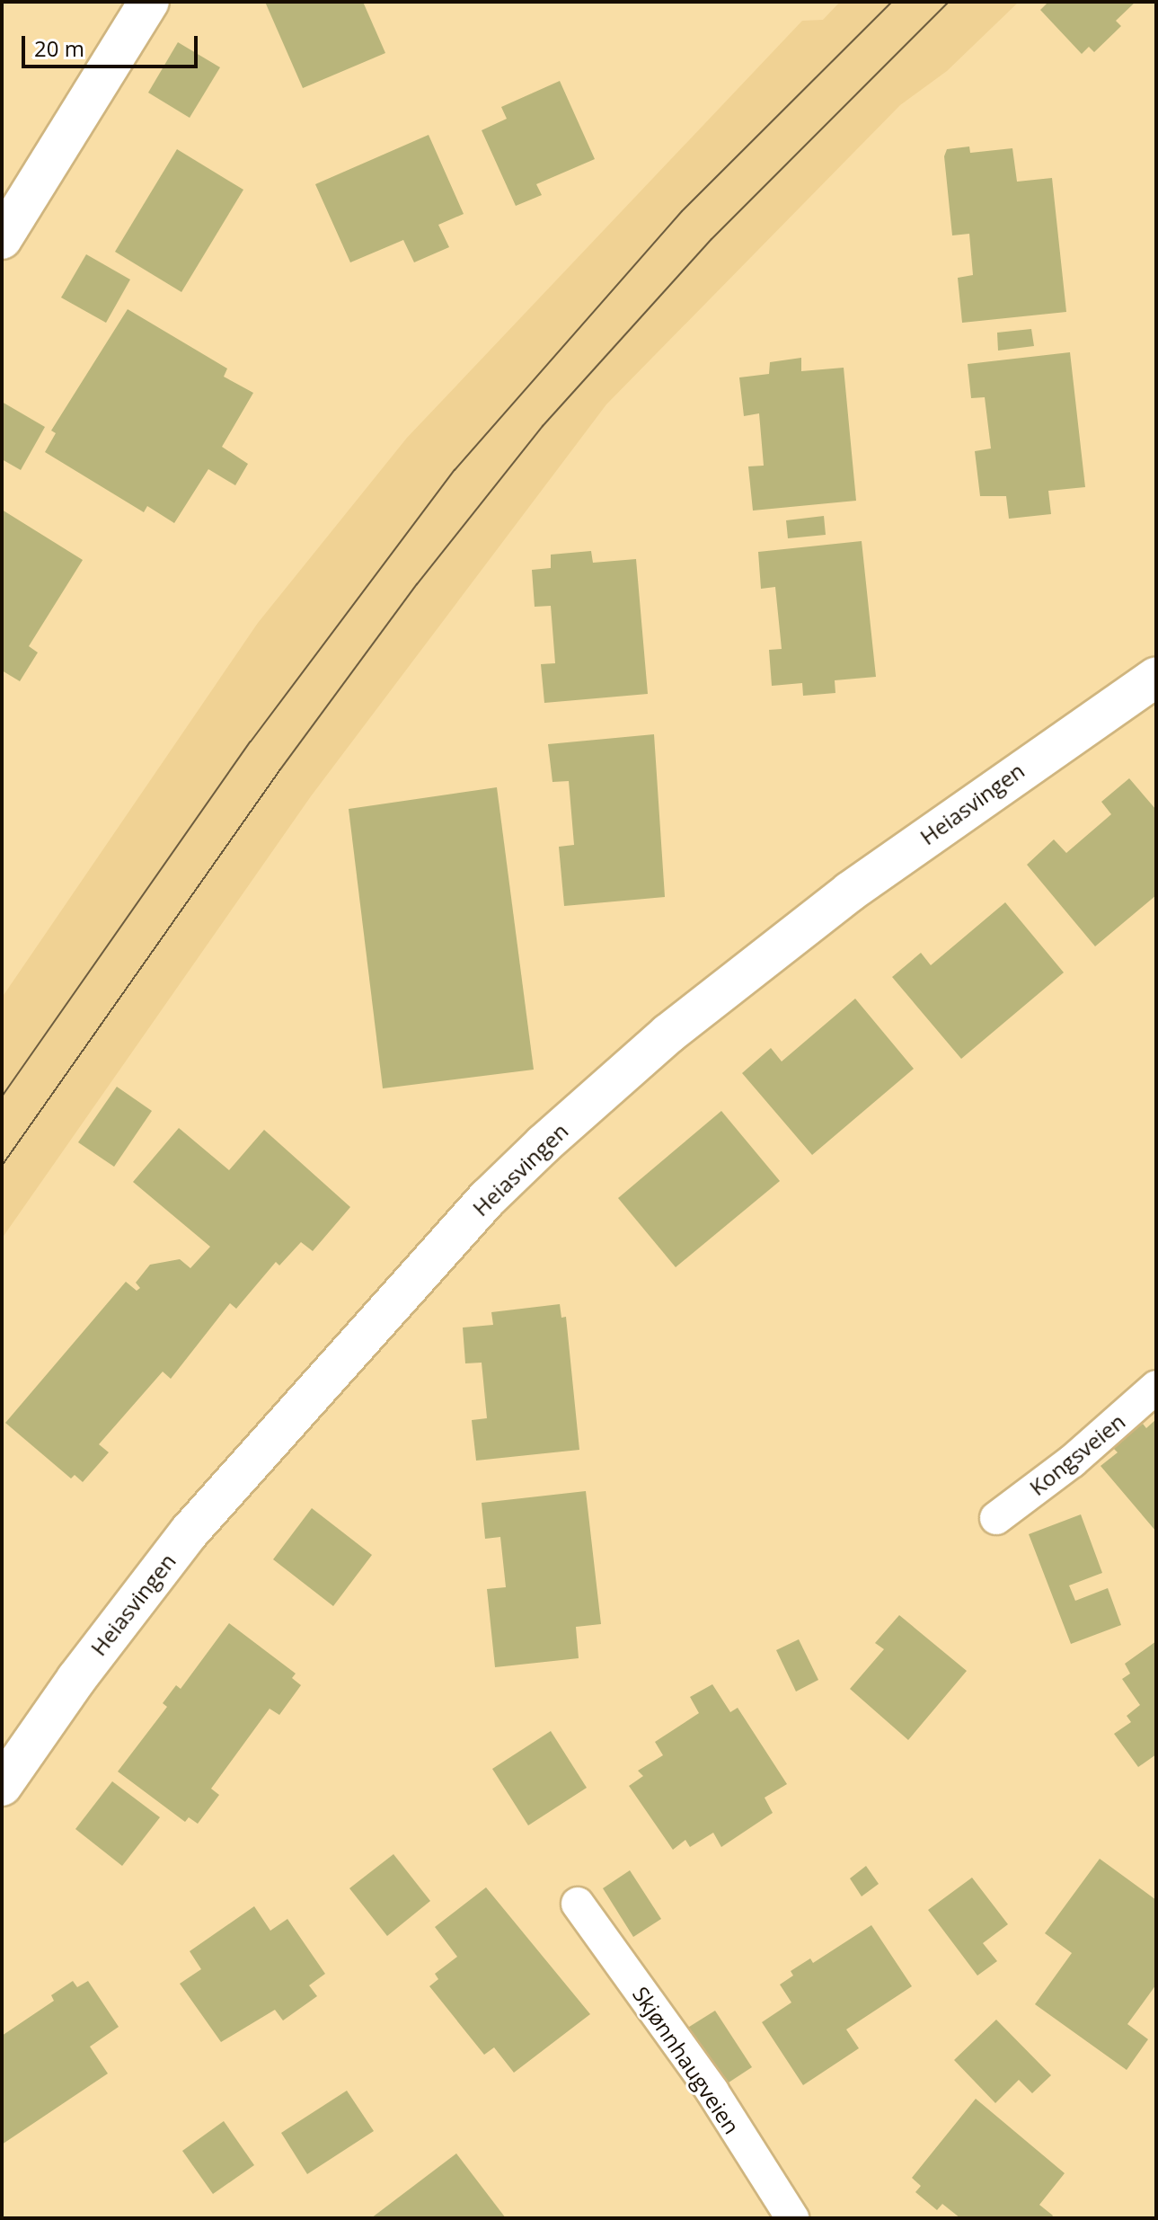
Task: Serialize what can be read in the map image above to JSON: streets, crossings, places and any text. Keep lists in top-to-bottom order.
{
  "streets": {
    "street": ["Heiasvingen"],
    "lane": ["Kongsveien", "Skjønnhaugveien"]
  },
  "scale_bar": "20 m"
}
